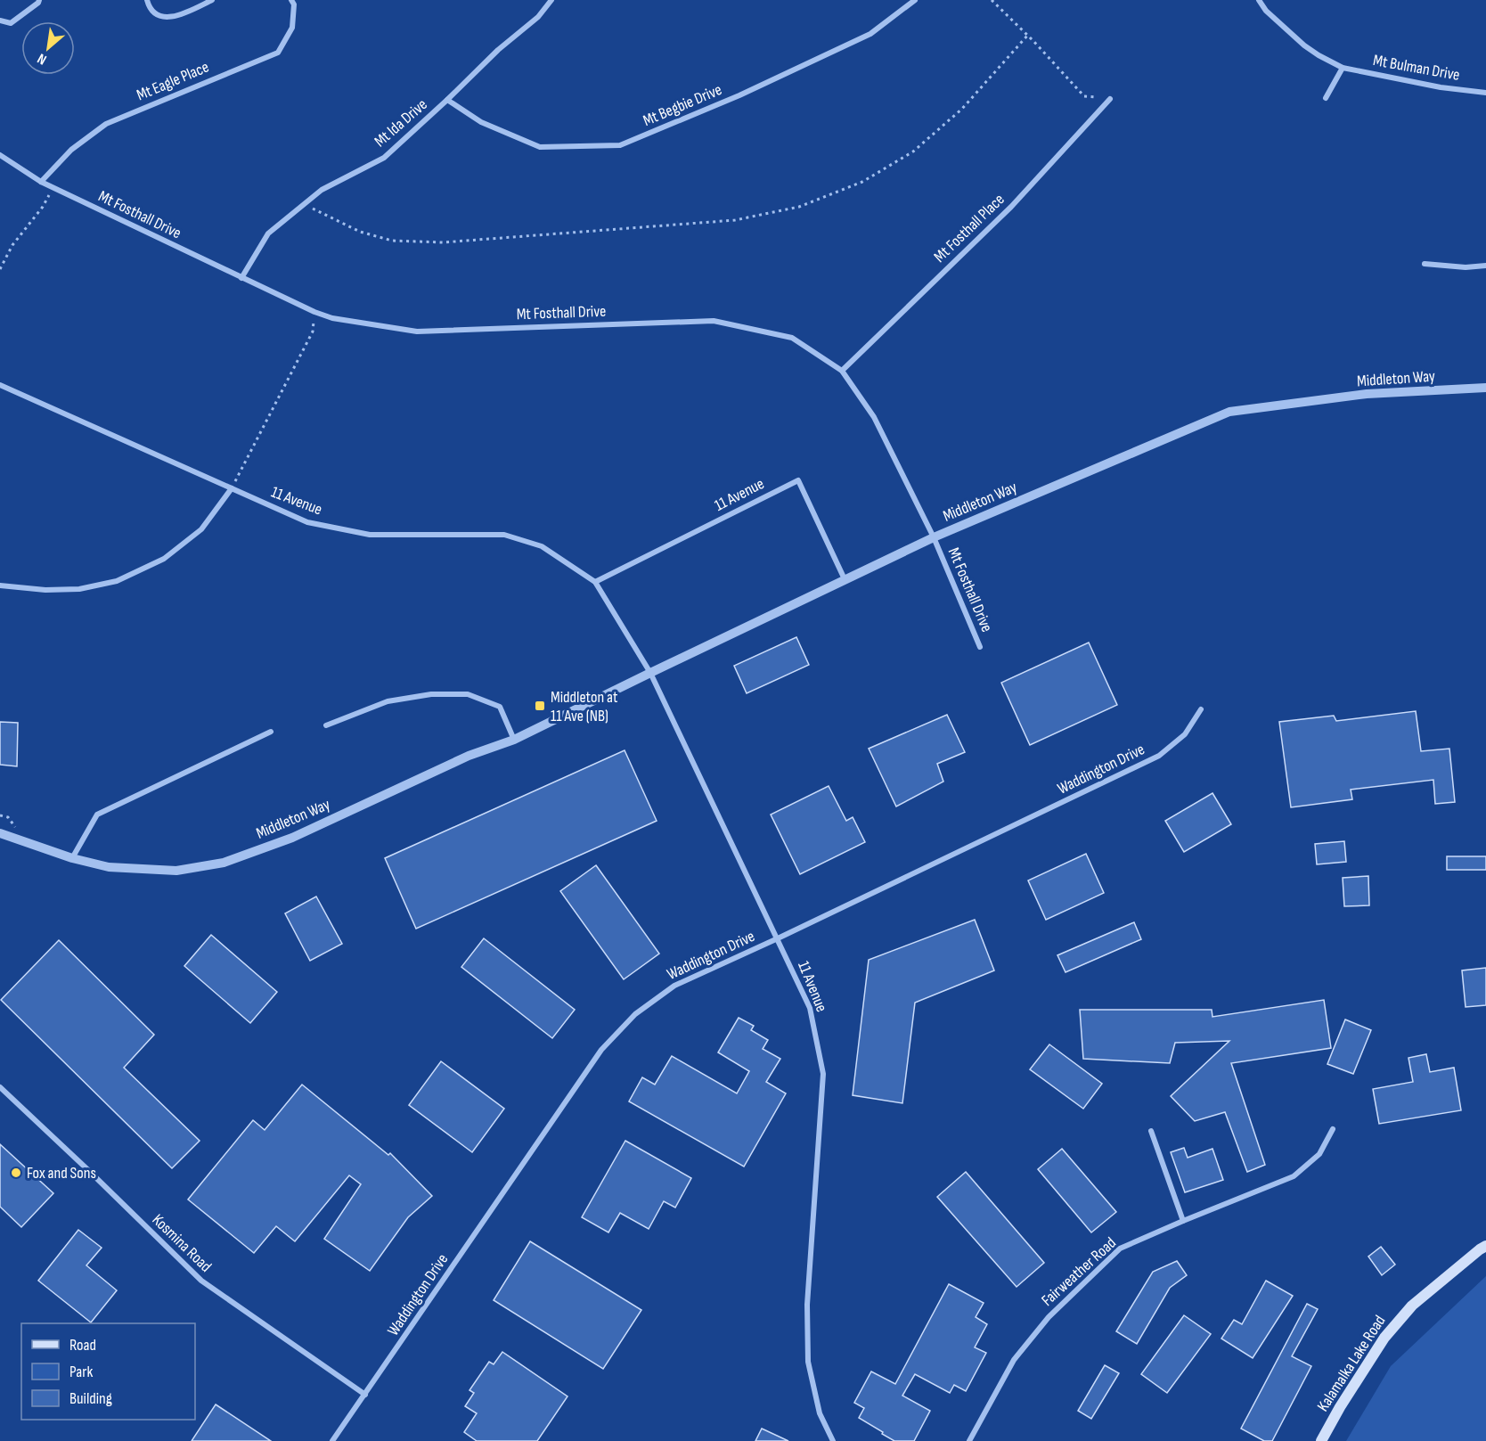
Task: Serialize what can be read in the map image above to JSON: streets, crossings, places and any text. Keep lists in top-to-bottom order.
{
  "streets": {
    "main road": ["Kalamalka Lake Road"],
    "street": [
      "Mt Bulman Drive",
      "Mt Eagle Place",
      "Mt Begbie Drive",
      "Mt Ida Drive",
      "Mt Fosthall Drive",
      "Mt Fosthall Place",
      "Middleton Way",
      "11 Avenue",
      "Waddington Drive",
      "Kosmina Road",
      "Fairweather Road"
    ]
  },
  "crossings": [
    ["Mt Eagle Place", "Mt Fosthall Drive"],
    ["Mt Begbie Drive", "Mt Ida Drive"],
    ["Mt Ida Drive", "Mt Fosthall Drive"],
    ["Mt Fosthall Drive", "Mt Fosthall Place"],
    ["Mt Fosthall Drive", "Middleton Way"],
    ["Middleton Way", "11 Avenue"],
    ["11 Avenue", "Waddington Drive"],
    ["Waddington Drive", "Kosmina Road"]
  ],
  "places": {
    "transit": ["Middleton at 11 Ave (NB)"],
    "other": ["Fox and Sons"]
  },
  "legend": ["Road", "Park", "Building"],
  "north": "bottom left"
}
